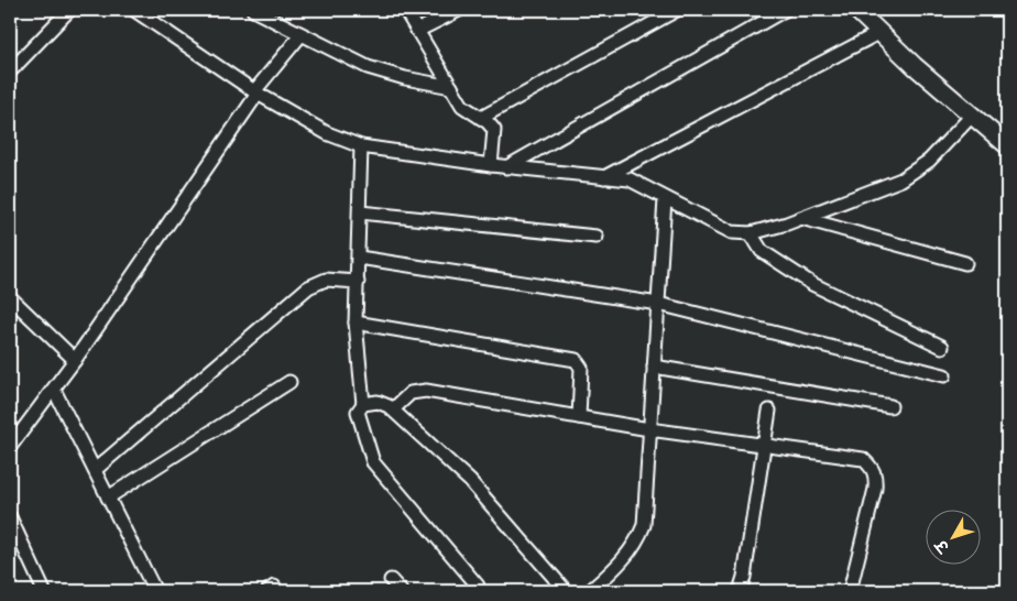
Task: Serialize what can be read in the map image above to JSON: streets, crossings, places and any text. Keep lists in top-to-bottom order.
{
  "north": "bottom left"
}
